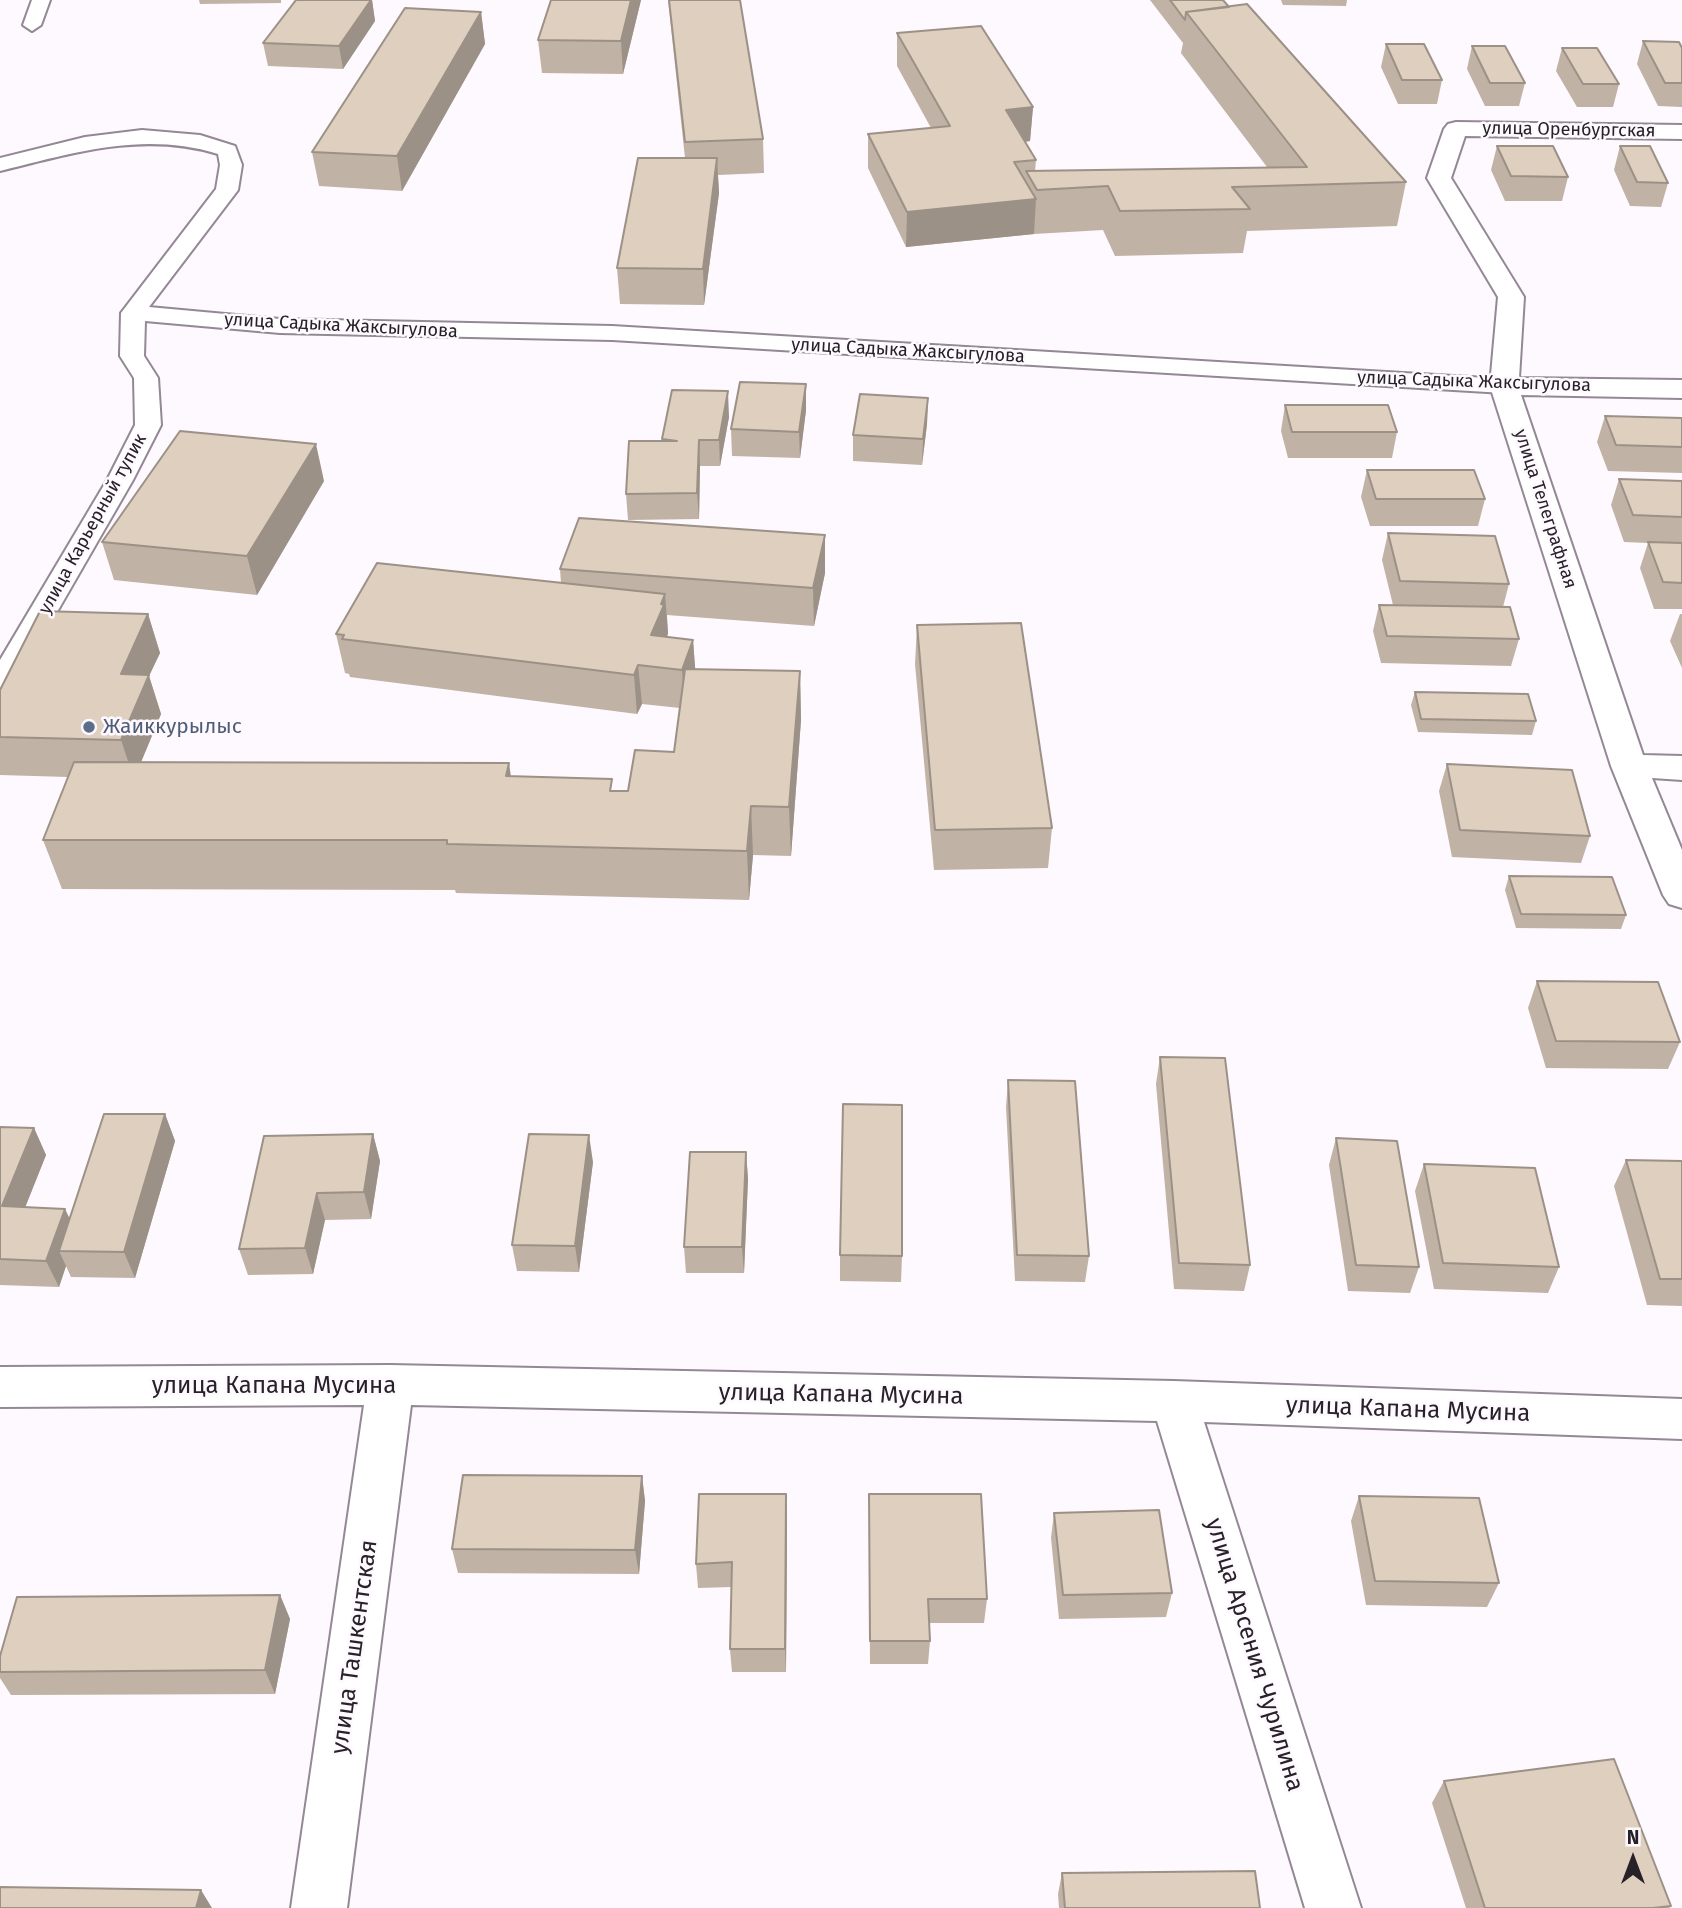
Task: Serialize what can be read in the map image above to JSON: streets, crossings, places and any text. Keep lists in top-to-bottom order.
{
  "streets": {
    "street": [
      "улица Оренбургская",
      "улица Садыка Жаксыгулова",
      "улица Телеграфная",
      "улица Капана Мусина",
      "улица Ташкентская",
      "улица Арсения Чурилина"
    ],
    "lane": ["улица Карьерный тупик"]
  },
  "crossings": [
    ["улица Оренбургская", "улица Телеграфная"],
    ["улица Садыка Жаксыгулова", "улица Телеграфная"],
    ["улица Садыка Жаксыгулова", "улица Карьерный тупик"],
    ["улица Капана Мусина", "улица Ташкентская"],
    ["улица Капана Мусина", "улица Арсения Чурилина"]
  ],
  "places": ["Жаиккурылыс"],
  "north": "top"
}
